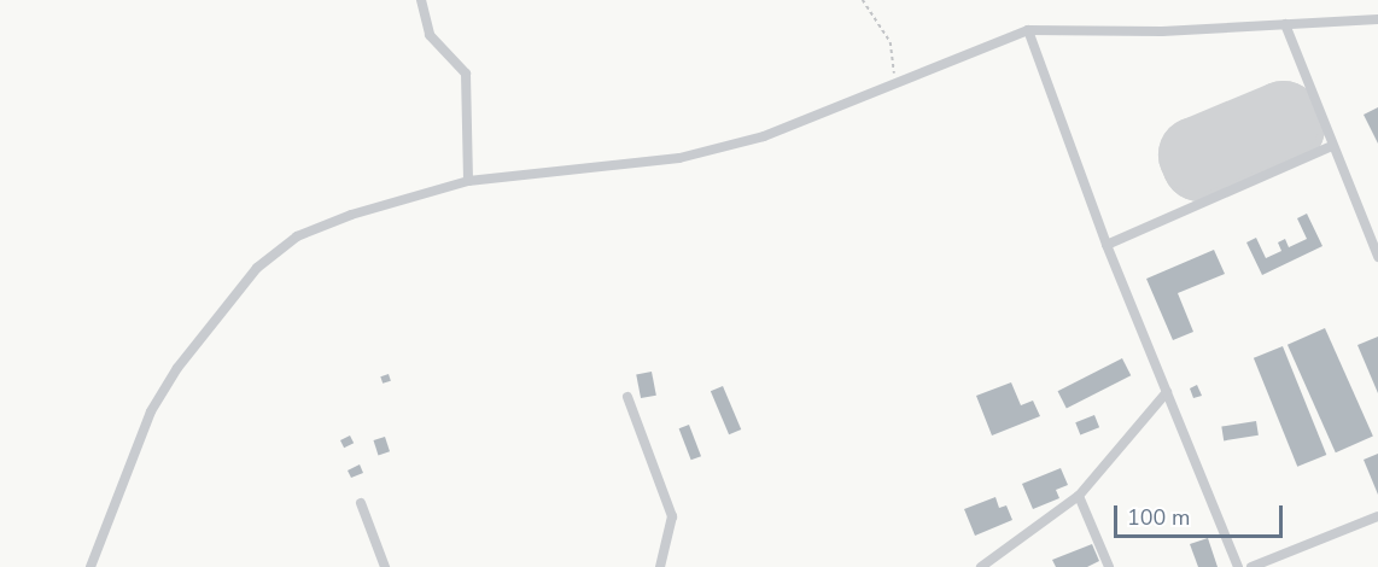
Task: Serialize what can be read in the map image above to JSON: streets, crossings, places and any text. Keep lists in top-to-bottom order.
{
  "scale_bar": "100 m"
}
